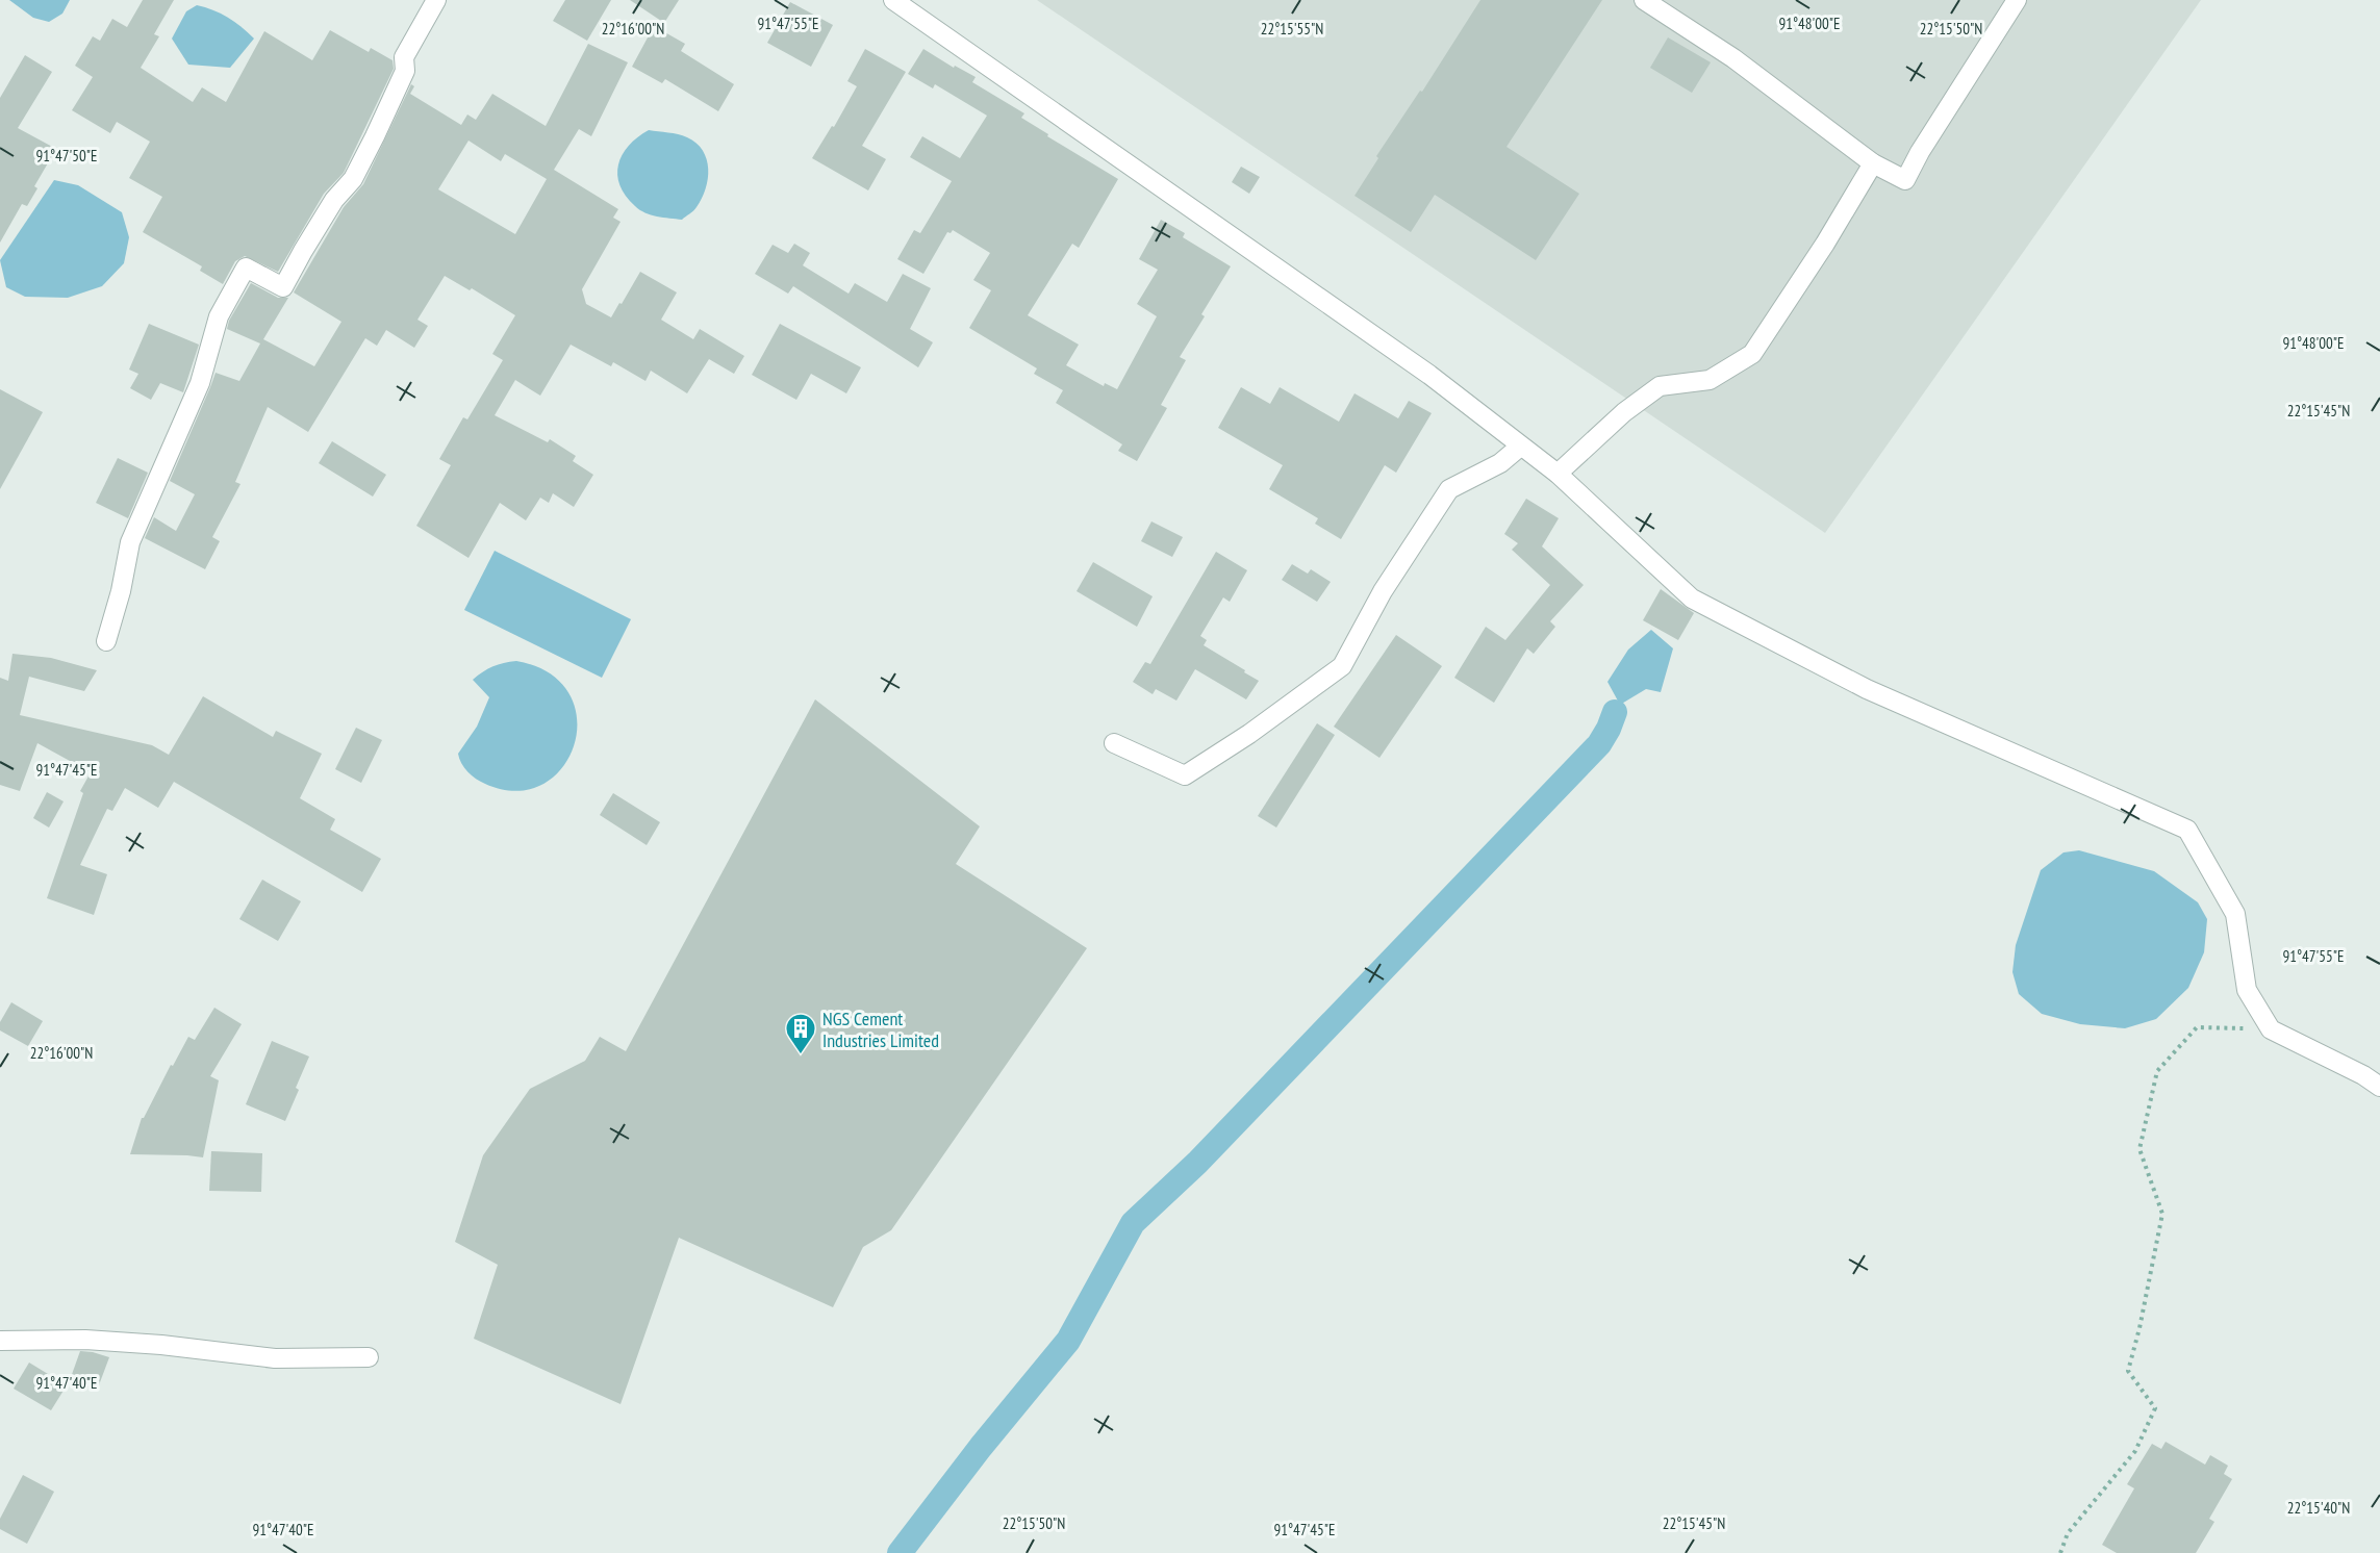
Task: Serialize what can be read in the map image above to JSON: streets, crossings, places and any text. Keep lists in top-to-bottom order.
{
  "places": {
    "building": ["NGS Cement Industries Limited"]
  },
  "coordinates": [
    "91°48'00\"E",
    "91°47'55\"E",
    "22°16'00\"N",
    "22°15'55\"N",
    "22°15'50\"N",
    "91°47'50\"E",
    "22°15'45\"N",
    "91°47'45\"E",
    "91°47'40\"E",
    "22°15'40\"N"
  ]
}
